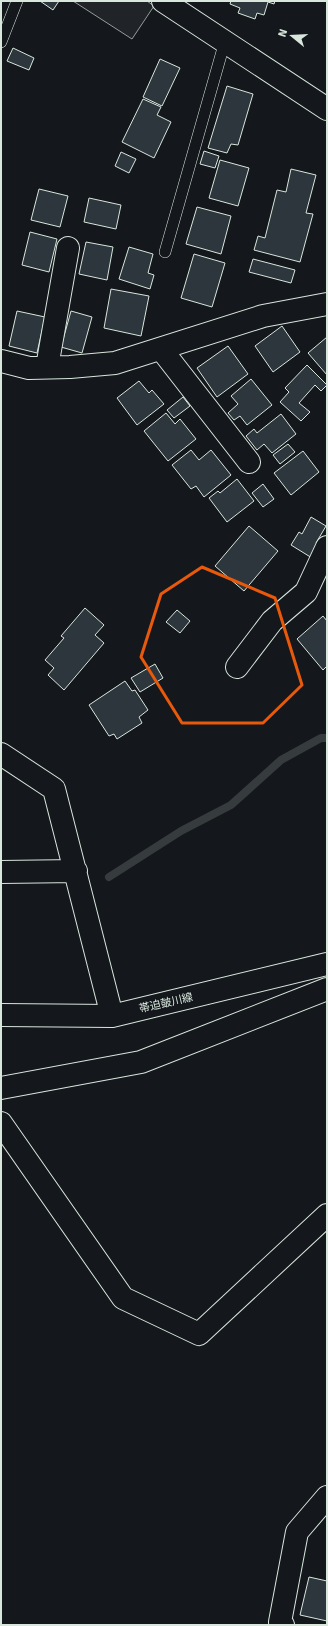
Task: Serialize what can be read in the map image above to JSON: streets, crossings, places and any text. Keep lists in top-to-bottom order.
{
  "streets": {
    "street": ["帯迫皷川線"]
  },
  "north": "left"
}
